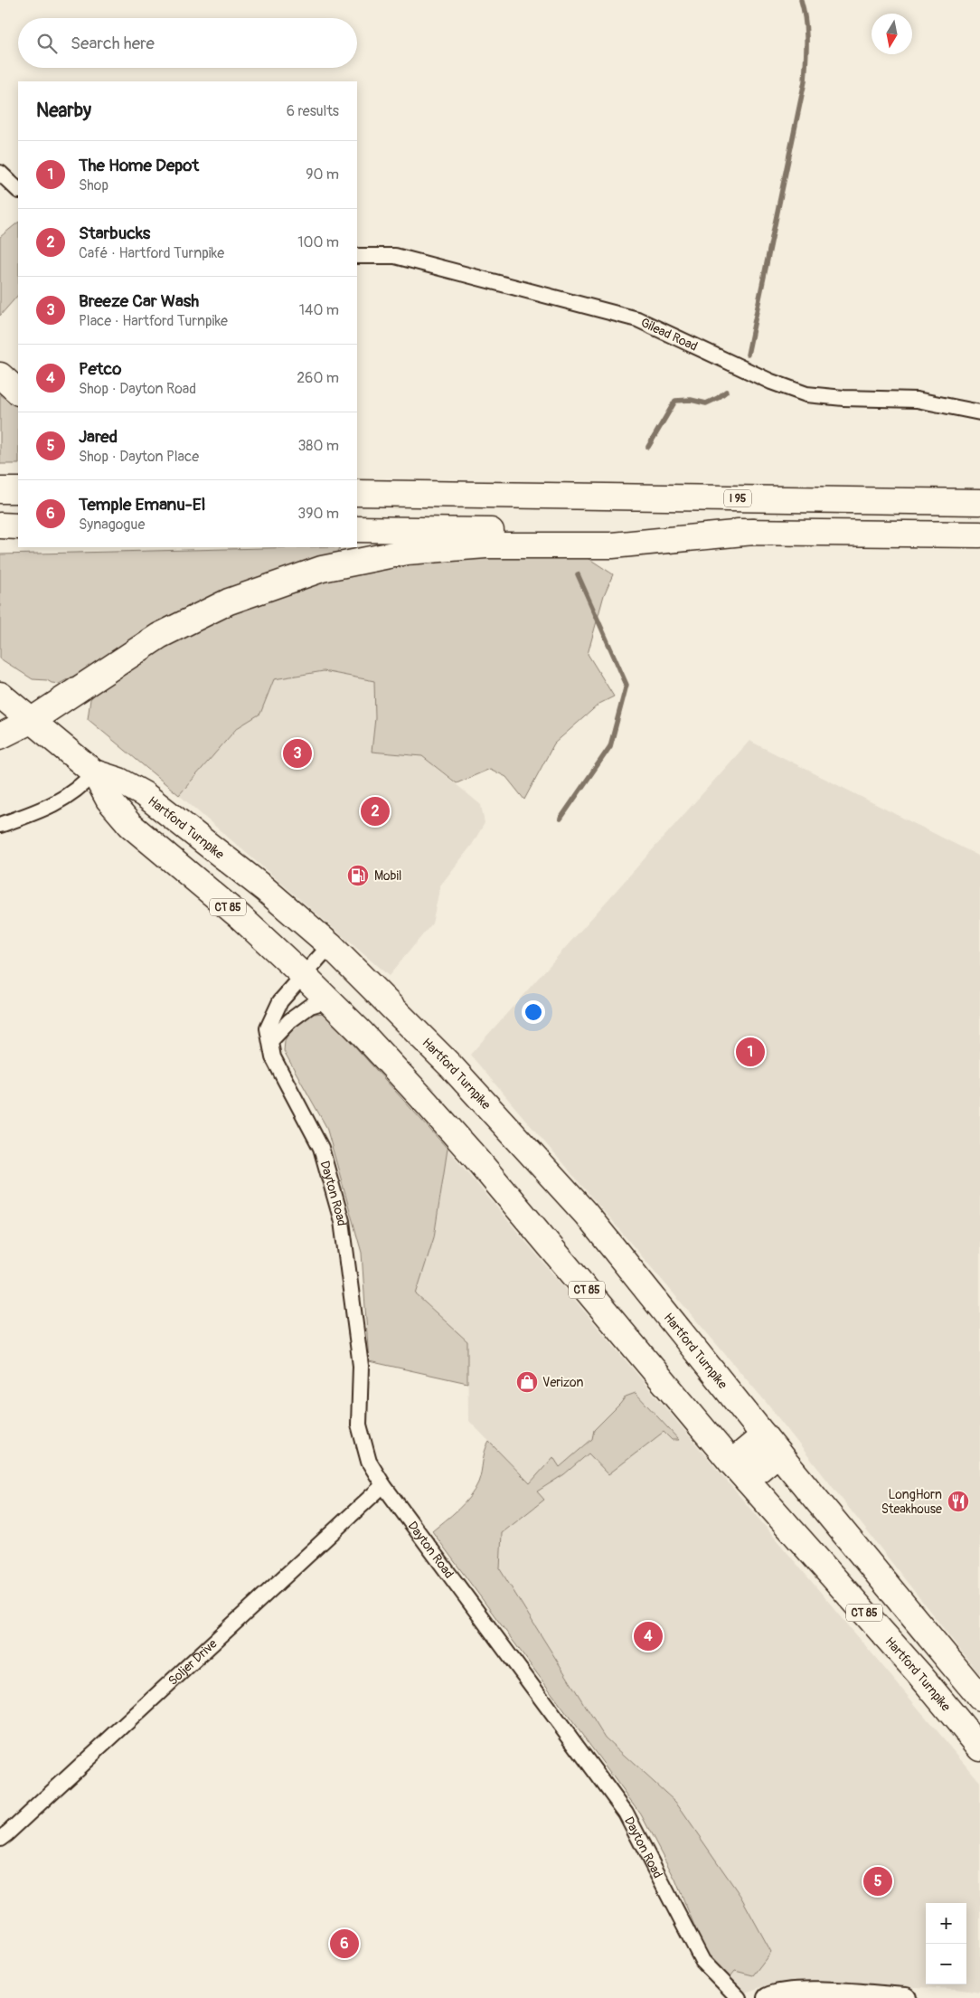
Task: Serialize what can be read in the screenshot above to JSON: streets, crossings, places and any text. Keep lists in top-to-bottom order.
{
  "streets": {
    "highway": ["I 95", "Hartford Turnpike", "CT 85"],
    "street": ["Gilead Road", "Dayton Road", "Soljer Drive"]
  },
  "crossings": [
    ["Hartford Turnpike", "Dayton Road"],
    ["Dayton Road", "Soljer Drive"]
  ],
  "places": {
    "fuel station": ["Mobil"],
    "shop": ["Verizon"],
    "restaurant": ["LongHorn Steakhouse"]
  },
  "north": "bottom",
  "page": {
    "search": "Search here",
    "heading": ["Nearby", "6 results"],
    "list": [
      {
        "mark": "1",
        "name": "The Home Depot",
        "note": "Shop",
        "value": "90 m"
      },
      {
        "mark": "2",
        "name": "Starbucks",
        "note": "Café · Hartford Turnpike",
        "value": "100 m"
      },
      {
        "mark": "3",
        "name": "Breeze Car Wash",
        "note": "Place · Hartford Turnpike",
        "value": "140 m"
      },
      {
        "mark": "4",
        "name": "Petco",
        "note": "Shop · Dayton Road",
        "value": "260 m"
      },
      {
        "mark": "5",
        "name": "Jared",
        "note": "Shop · Dayton Place",
        "value": "380 m"
      },
      {
        "mark": "6",
        "name": "Temple Emanu-El",
        "note": "Synagogue",
        "value": "390 m"
      }
    ],
    "pins": [
      "3",
      "2",
      "1",
      "4",
      "5",
      "6"
    ],
    "map_buttons": ["+", "−"]
  }
}
